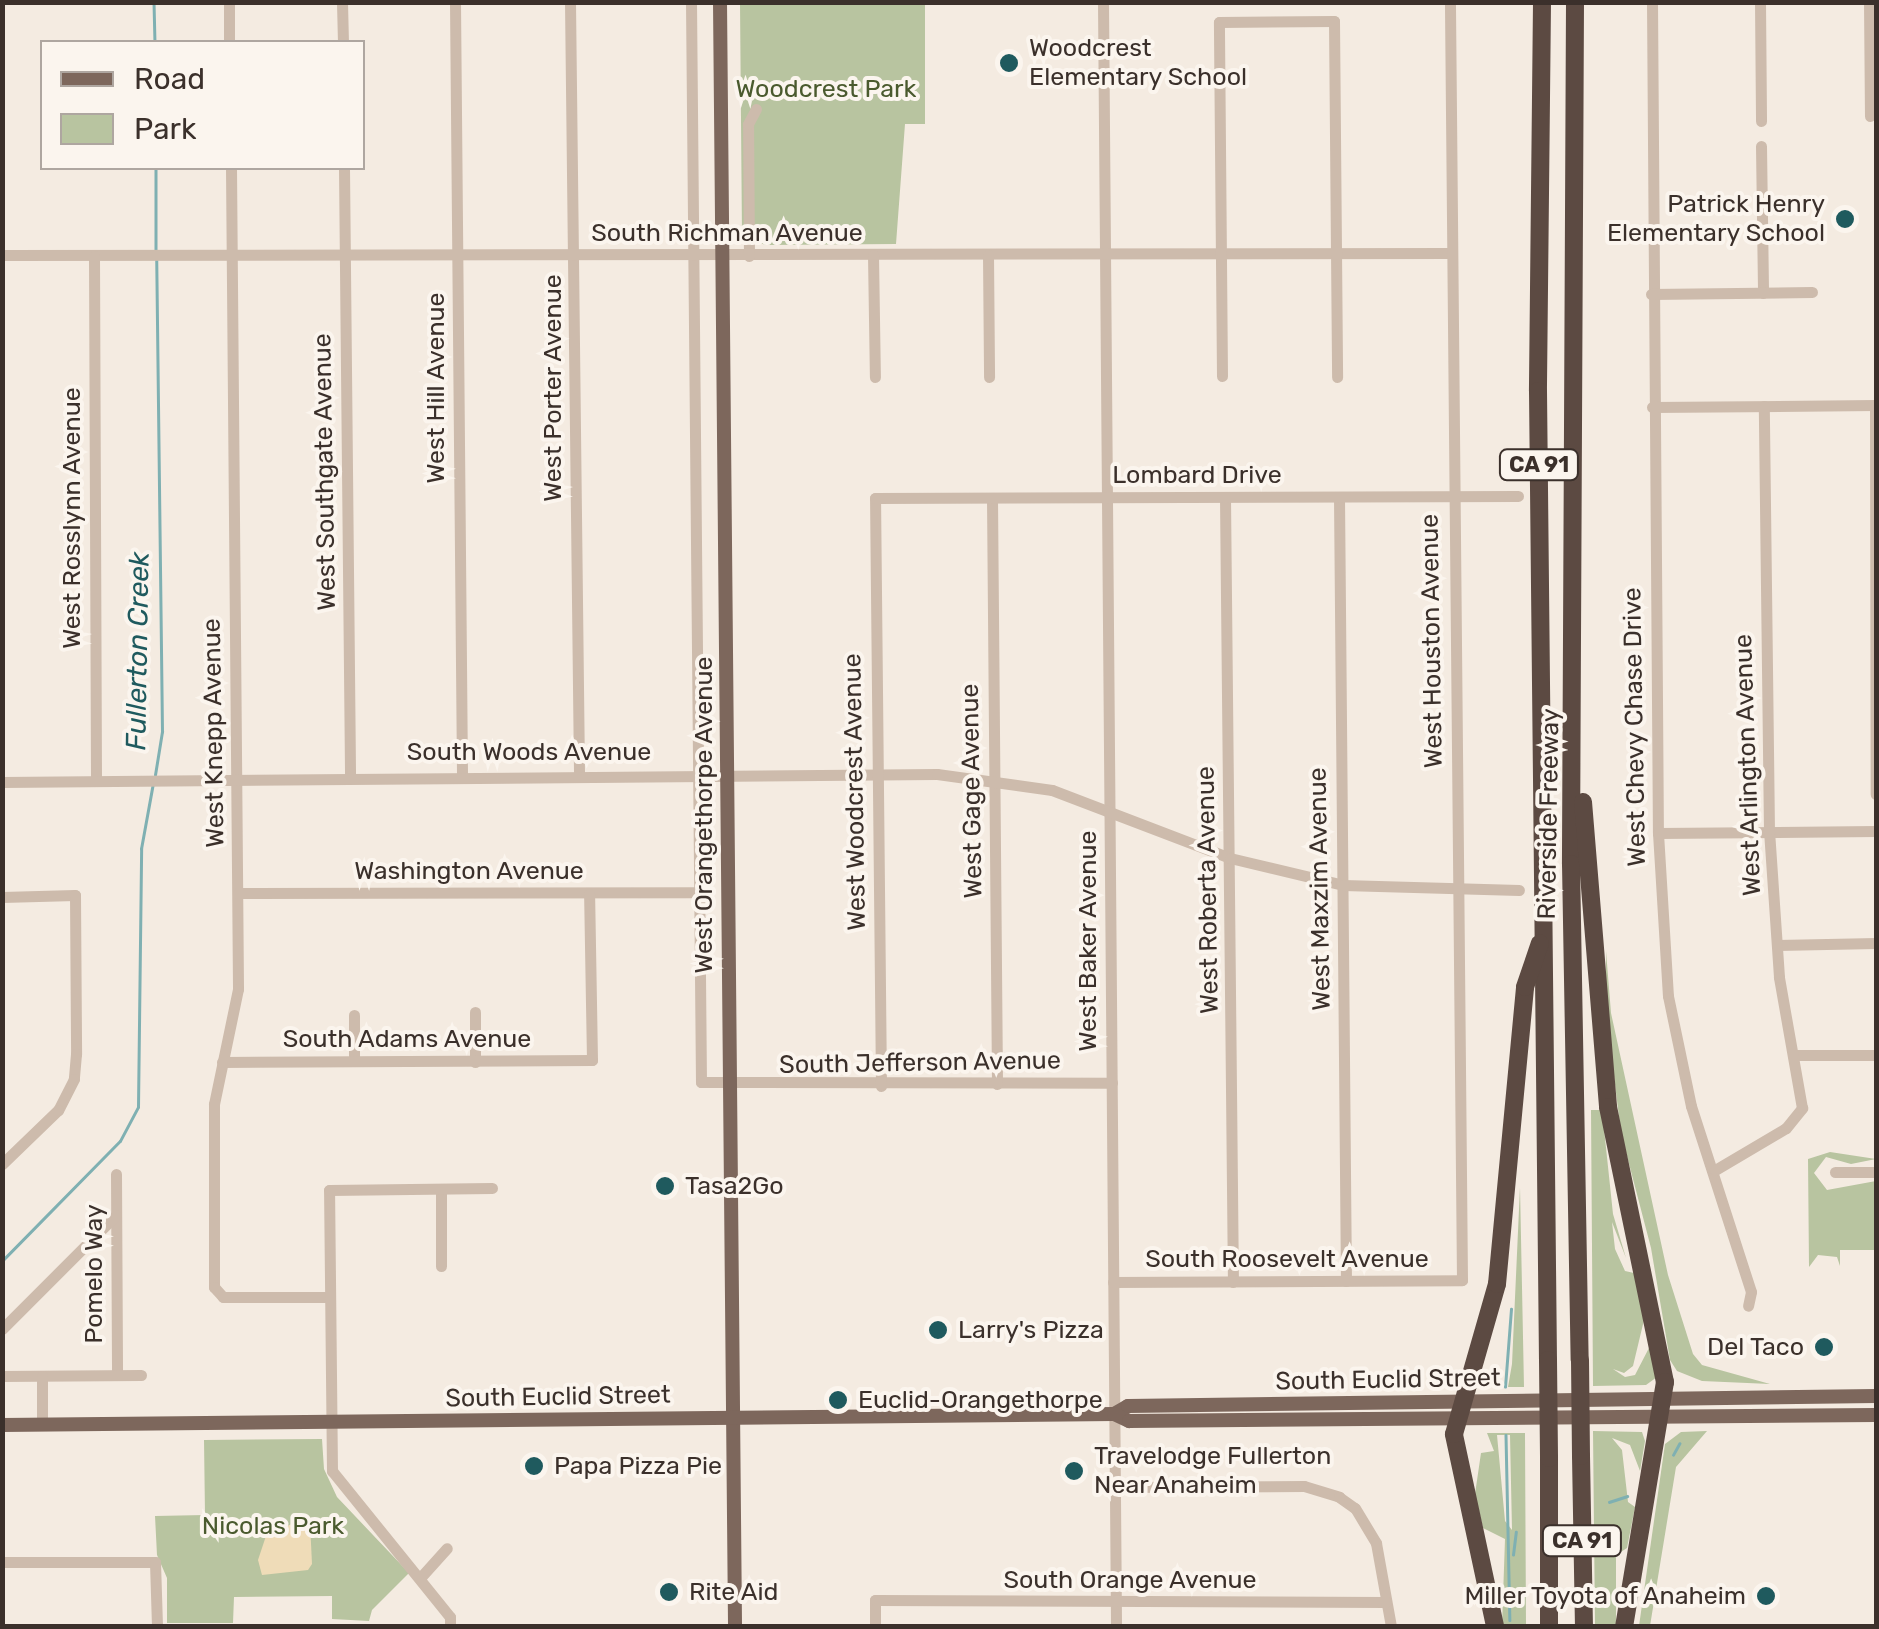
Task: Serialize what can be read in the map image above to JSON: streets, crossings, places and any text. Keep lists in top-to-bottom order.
{
  "streets": {
    "highway": ["CA 91", "Riverside Freeway"],
    "main road": ["West Orangethorpe Avenue", "South Euclid Street"],
    "street": [
      "South Richman Avenue",
      "West Hill Avenue",
      "West Porter Avenue",
      "West Southgate Avenue",
      "Lombard Drive",
      "West Rosslynn Avenue",
      "West Houston Avenue",
      "West Chevy Chase Drive",
      "West Knepp Avenue",
      "South Woods Avenue",
      "West Arlington Avenue",
      "West Gage Avenue",
      "West Woodcrest Avenue",
      "Washington Avenue",
      "West Maxzim Avenue",
      "West Roberta Avenue",
      "West Baker Avenue",
      "South Adams Avenue",
      "South Jefferson Avenue",
      "South Roosevelt Avenue",
      "Pomelo Way",
      "South Orange Avenue"
    ]
  },
  "crossings": [
    ["South Richman Avenue", "West Hill Avenue"],
    ["South Richman Avenue", "West Porter Avenue"],
    ["South Richman Avenue", "West Southgate Avenue"],
    ["South Richman Avenue", "West Rosslynn Avenue"],
    ["South Richman Avenue", "West Houston Avenue"],
    ["South Richman Avenue", "West Knepp Avenue"],
    ["South Richman Avenue", "West Orangethorpe Avenue"],
    ["South Richman Avenue", "West Baker Avenue"],
    ["West Hill Avenue", "South Woods Avenue"],
    ["West Porter Avenue", "South Woods Avenue"],
    ["West Southgate Avenue", "South Woods Avenue"],
    ["Lombard Drive", "West Houston Avenue"],
    ["Lombard Drive", "West Gage Avenue"],
    ["Lombard Drive", "West Woodcrest Avenue"],
    ["Lombard Drive", "West Maxzim Avenue"],
    ["Lombard Drive", "West Roberta Avenue"],
    ["Lombard Drive", "West Baker Avenue"],
    ["West Rosslynn Avenue", "South Woods Avenue"],
    ["West Houston Avenue", "South Woods Avenue"],
    ["West Houston Avenue", "South Roosevelt Avenue"],
    ["West Chevy Chase Drive", "West Arlington Avenue"],
    ["West Knepp Avenue", "South Woods Avenue"],
    ["West Knepp Avenue", "Washington Avenue"],
    ["West Knepp Avenue", "South Adams Avenue"],
    ["South Woods Avenue", "West Gage Avenue"],
    ["South Woods Avenue", "West Woodcrest Avenue"],
    ["South Woods Avenue", "West Orangethorpe Avenue"],
    ["South Woods Avenue", "West Maxzim Avenue"],
    ["South Woods Avenue", "West Roberta Avenue"],
    ["South Woods Avenue", "West Baker Avenue"],
    ["West Gage Avenue", "South Jefferson Avenue"],
    ["West Woodcrest Avenue", "South Jefferson Avenue"],
    ["West Orangethorpe Avenue", "South Jefferson Avenue"],
    ["West Orangethorpe Avenue", "South Euclid Street"],
    ["Washington Avenue", "South Adams Avenue"],
    ["West Maxzim Avenue", "South Roosevelt Avenue"],
    ["West Roberta Avenue", "South Roosevelt Avenue"],
    ["West Baker Avenue", "South Jefferson Avenue"],
    ["West Baker Avenue", "South Roosevelt Avenue"],
    ["West Baker Avenue", "South Euclid Street"],
    ["West Baker Avenue", "South Orange Avenue"]
  ],
  "water": ["Fullerton Creek"],
  "parks": ["Woodcrest Park", "Nicolas Park"],
  "places": [
    "Woodcrest Elementary School",
    "Patrick Henry Elementary School",
    "Tasa2Go",
    "Larry's Pizza",
    "Del Taco",
    "Euclid-Orangethorpe",
    "Papa Pizza Pie",
    "Travelodge Fullerton Near Anaheim",
    "Rite Aid",
    "Miller Toyota of Anaheim"
  ],
  "legend": ["Road", "Park"]
}
